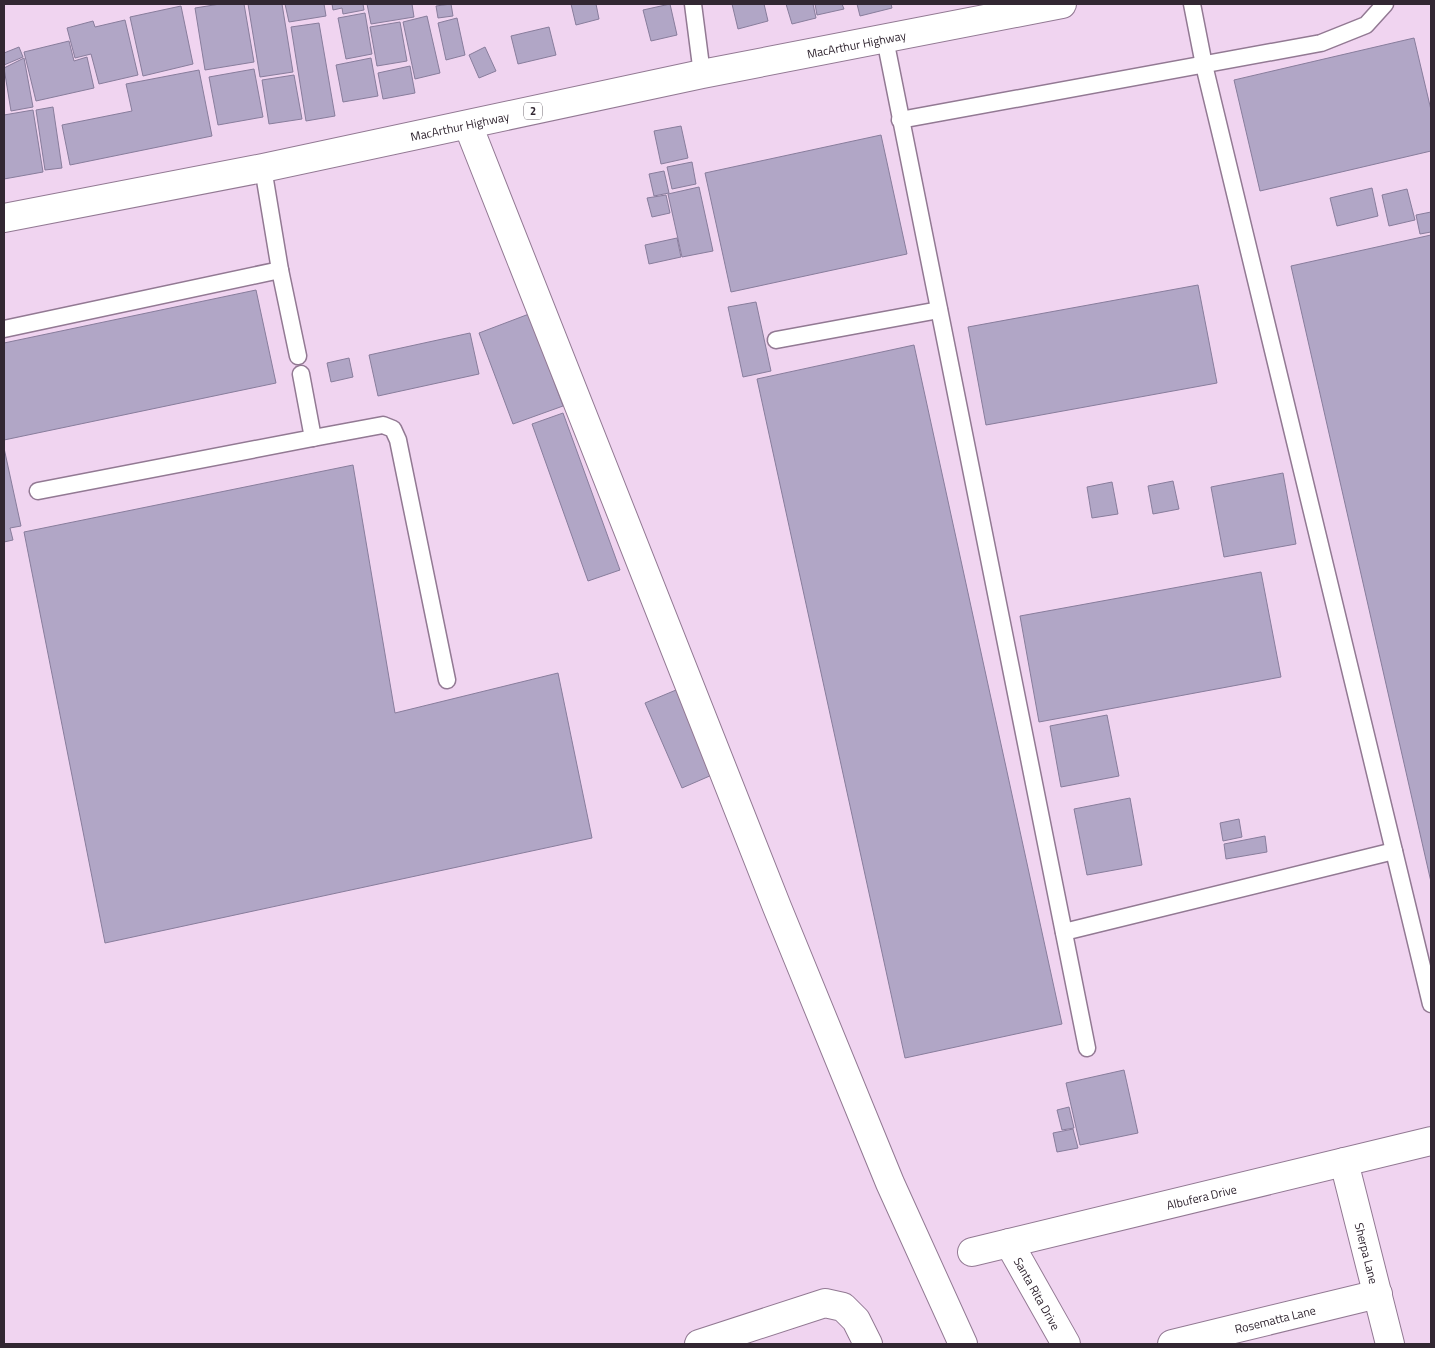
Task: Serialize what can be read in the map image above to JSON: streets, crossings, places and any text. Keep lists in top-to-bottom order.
{
  "streets": {
    "main road": [
      "MacArthur Highway",
      "2",
      "Albufera Drive",
      "Sherpa Lane",
      "Santa Rita Drive",
      "Rosematta Lane"
    ]
  },
  "crossings": [
    ["Albufera Drive", "Sherpa Lane"],
    ["Albufera Drive", "Santa Rita Drive"],
    ["Sherpa Lane", "Rosematta Lane"]
  ]
}
